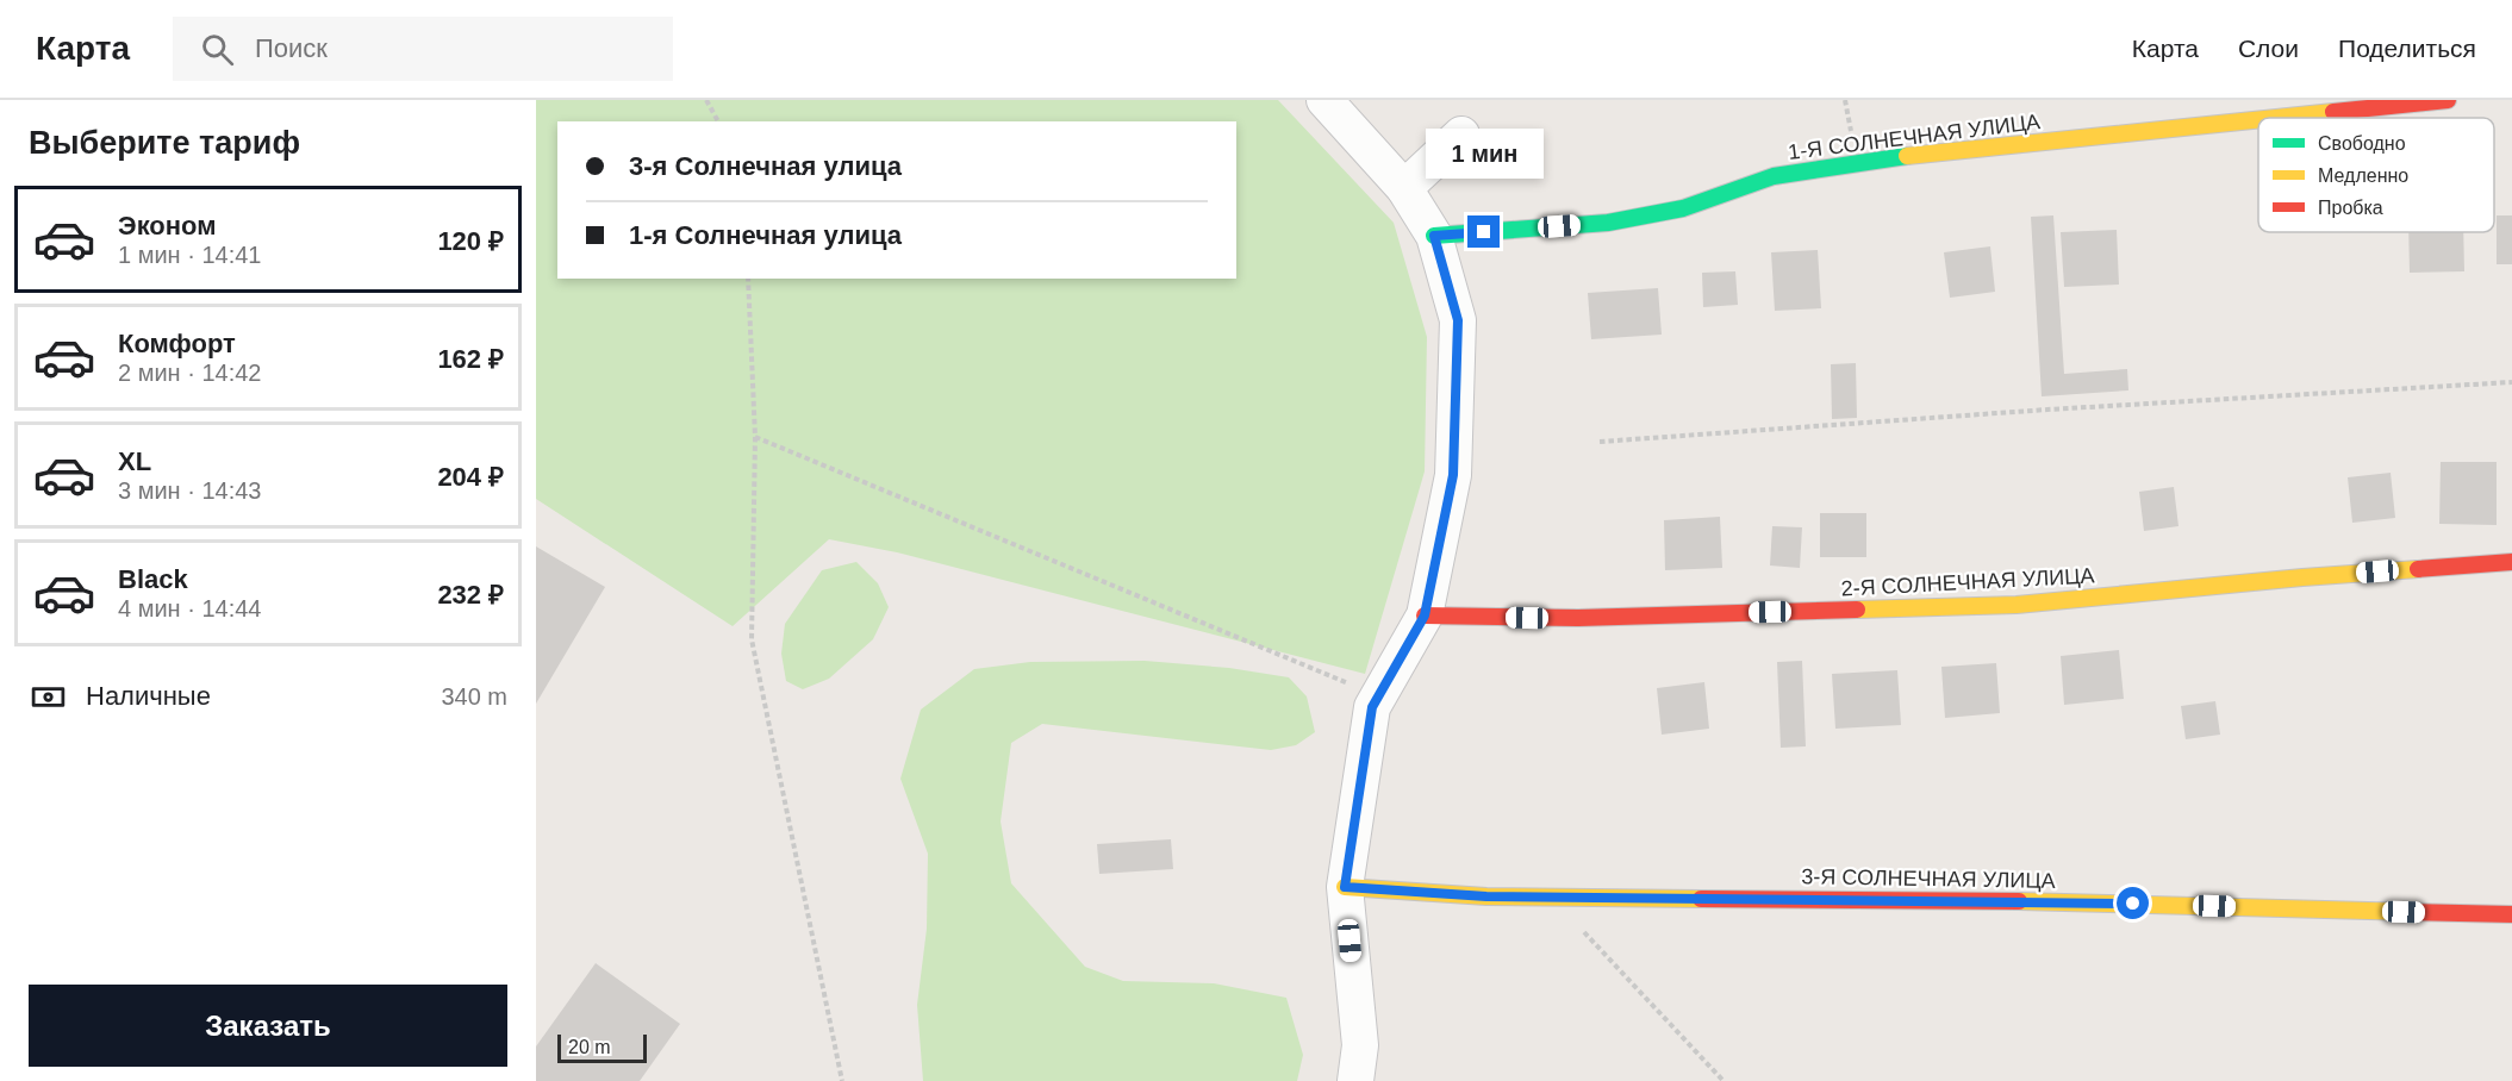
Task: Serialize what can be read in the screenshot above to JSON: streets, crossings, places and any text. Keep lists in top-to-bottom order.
{
  "streets": {
    "street": ["1-Я СОЛНЕЧНАЯ УЛИЦА", "2-Я СОЛНЕЧНАЯ УЛИЦА", "3-Я СОЛНЕЧНАЯ УЛИЦА"]
  },
  "legend": ["Свободно", "Медленно", "Пробка"],
  "scale_bar": "20 m",
  "page": {
    "header": "Карта",
    "search": "Поиск",
    "nav": ["Карта", "Слои", "Поделиться"],
    "heading": "Выберите тариф",
    "banner": ["3-я Солнечная улица", "1-я Солнечная улица"],
    "bubble": "1 мин",
    "list": [
      {
        "name": "Эконом",
        "note": "1 мин · 14:41",
        "value": "120 ₽"
      },
      {
        "name": "Комфорт",
        "note": "2 мин · 14:42",
        "value": "162 ₽"
      },
      {
        "name": "XL",
        "note": "3 мин · 14:43",
        "value": "204 ₽"
      },
      {
        "name": "Black",
        "note": "4 мин · 14:44",
        "value": "232 ₽"
      }
    ],
    "pay": ["Наличные", "340 m"],
    "buttons": "Заказать",
    "scale": "20 m"
  }
}
